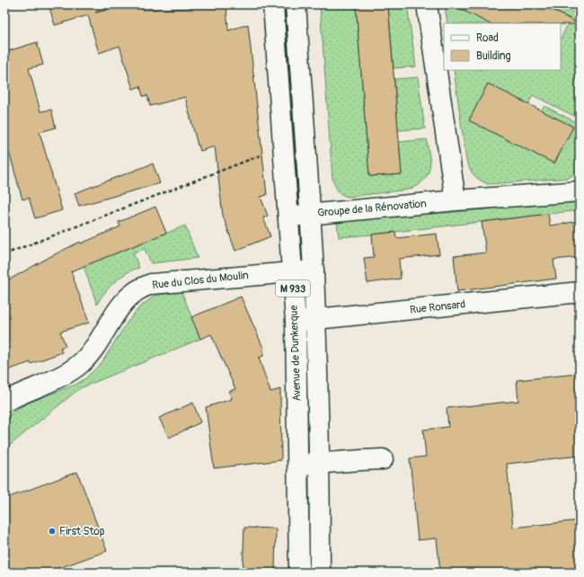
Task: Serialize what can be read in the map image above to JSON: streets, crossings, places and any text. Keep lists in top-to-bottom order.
{
  "streets": {
    "main road": [
      "Groupe de la Rénovation",
      "Rue du Clos du Moulin",
      "M 933",
      "Rue Ronsard",
      "Avenue de Dunkerque"
    ]
  },
  "crossings": [
    ["Groupe de la Rénovation", "Avenue de Dunkerque"],
    ["Rue du Clos du Moulin", "Avenue de Dunkerque"],
    ["Rue Ronsard", "Avenue de Dunkerque"]
  ],
  "places": ["First Stop"],
  "legend": ["Road", "Building"]
}
